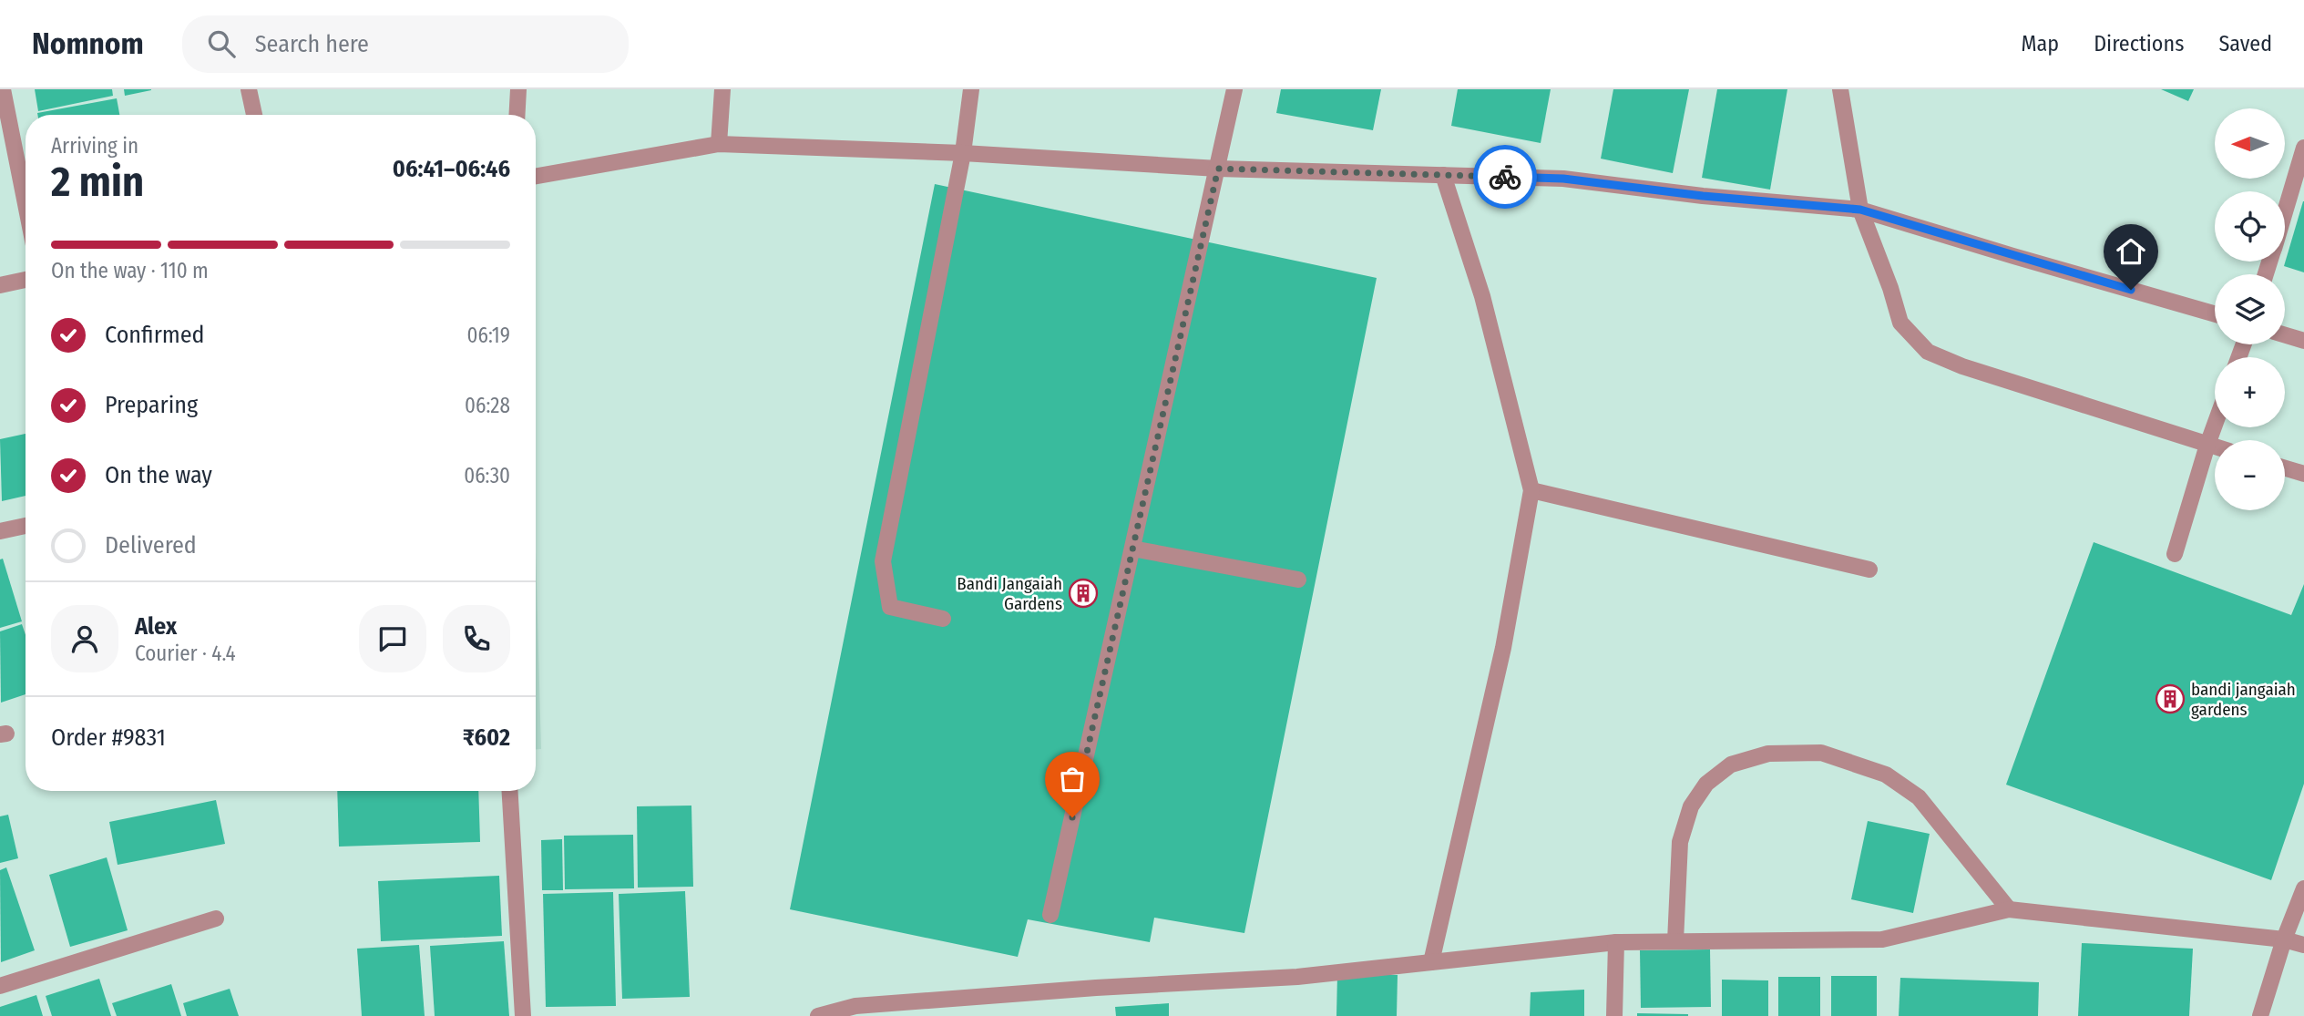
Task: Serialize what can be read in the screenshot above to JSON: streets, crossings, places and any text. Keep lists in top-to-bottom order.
{
  "places": {
    "building": ["Bandi Jangaiah Gardens", "bandi jangaiah gardens"]
  },
  "north": "left",
  "page": {
    "header": "Nomnom",
    "search": "Search here",
    "nav": ["Map", "Directions", "Saved"],
    "map_buttons": ["+", "−"],
    "heading": ["2 min", "Arriving in", "06:41–06:46"],
    "panel": [
      "Alex",
      "Courier · 4.4",
      "Order #9831",
      "₹602"
    ],
    "bar": "On the way · 110 m",
    "list": [
      ["Confirmed", "06:19"],
      ["Preparing", "06:28"],
      ["On the way", "06:30"],
      "Delivered"
    ]
  }
}
